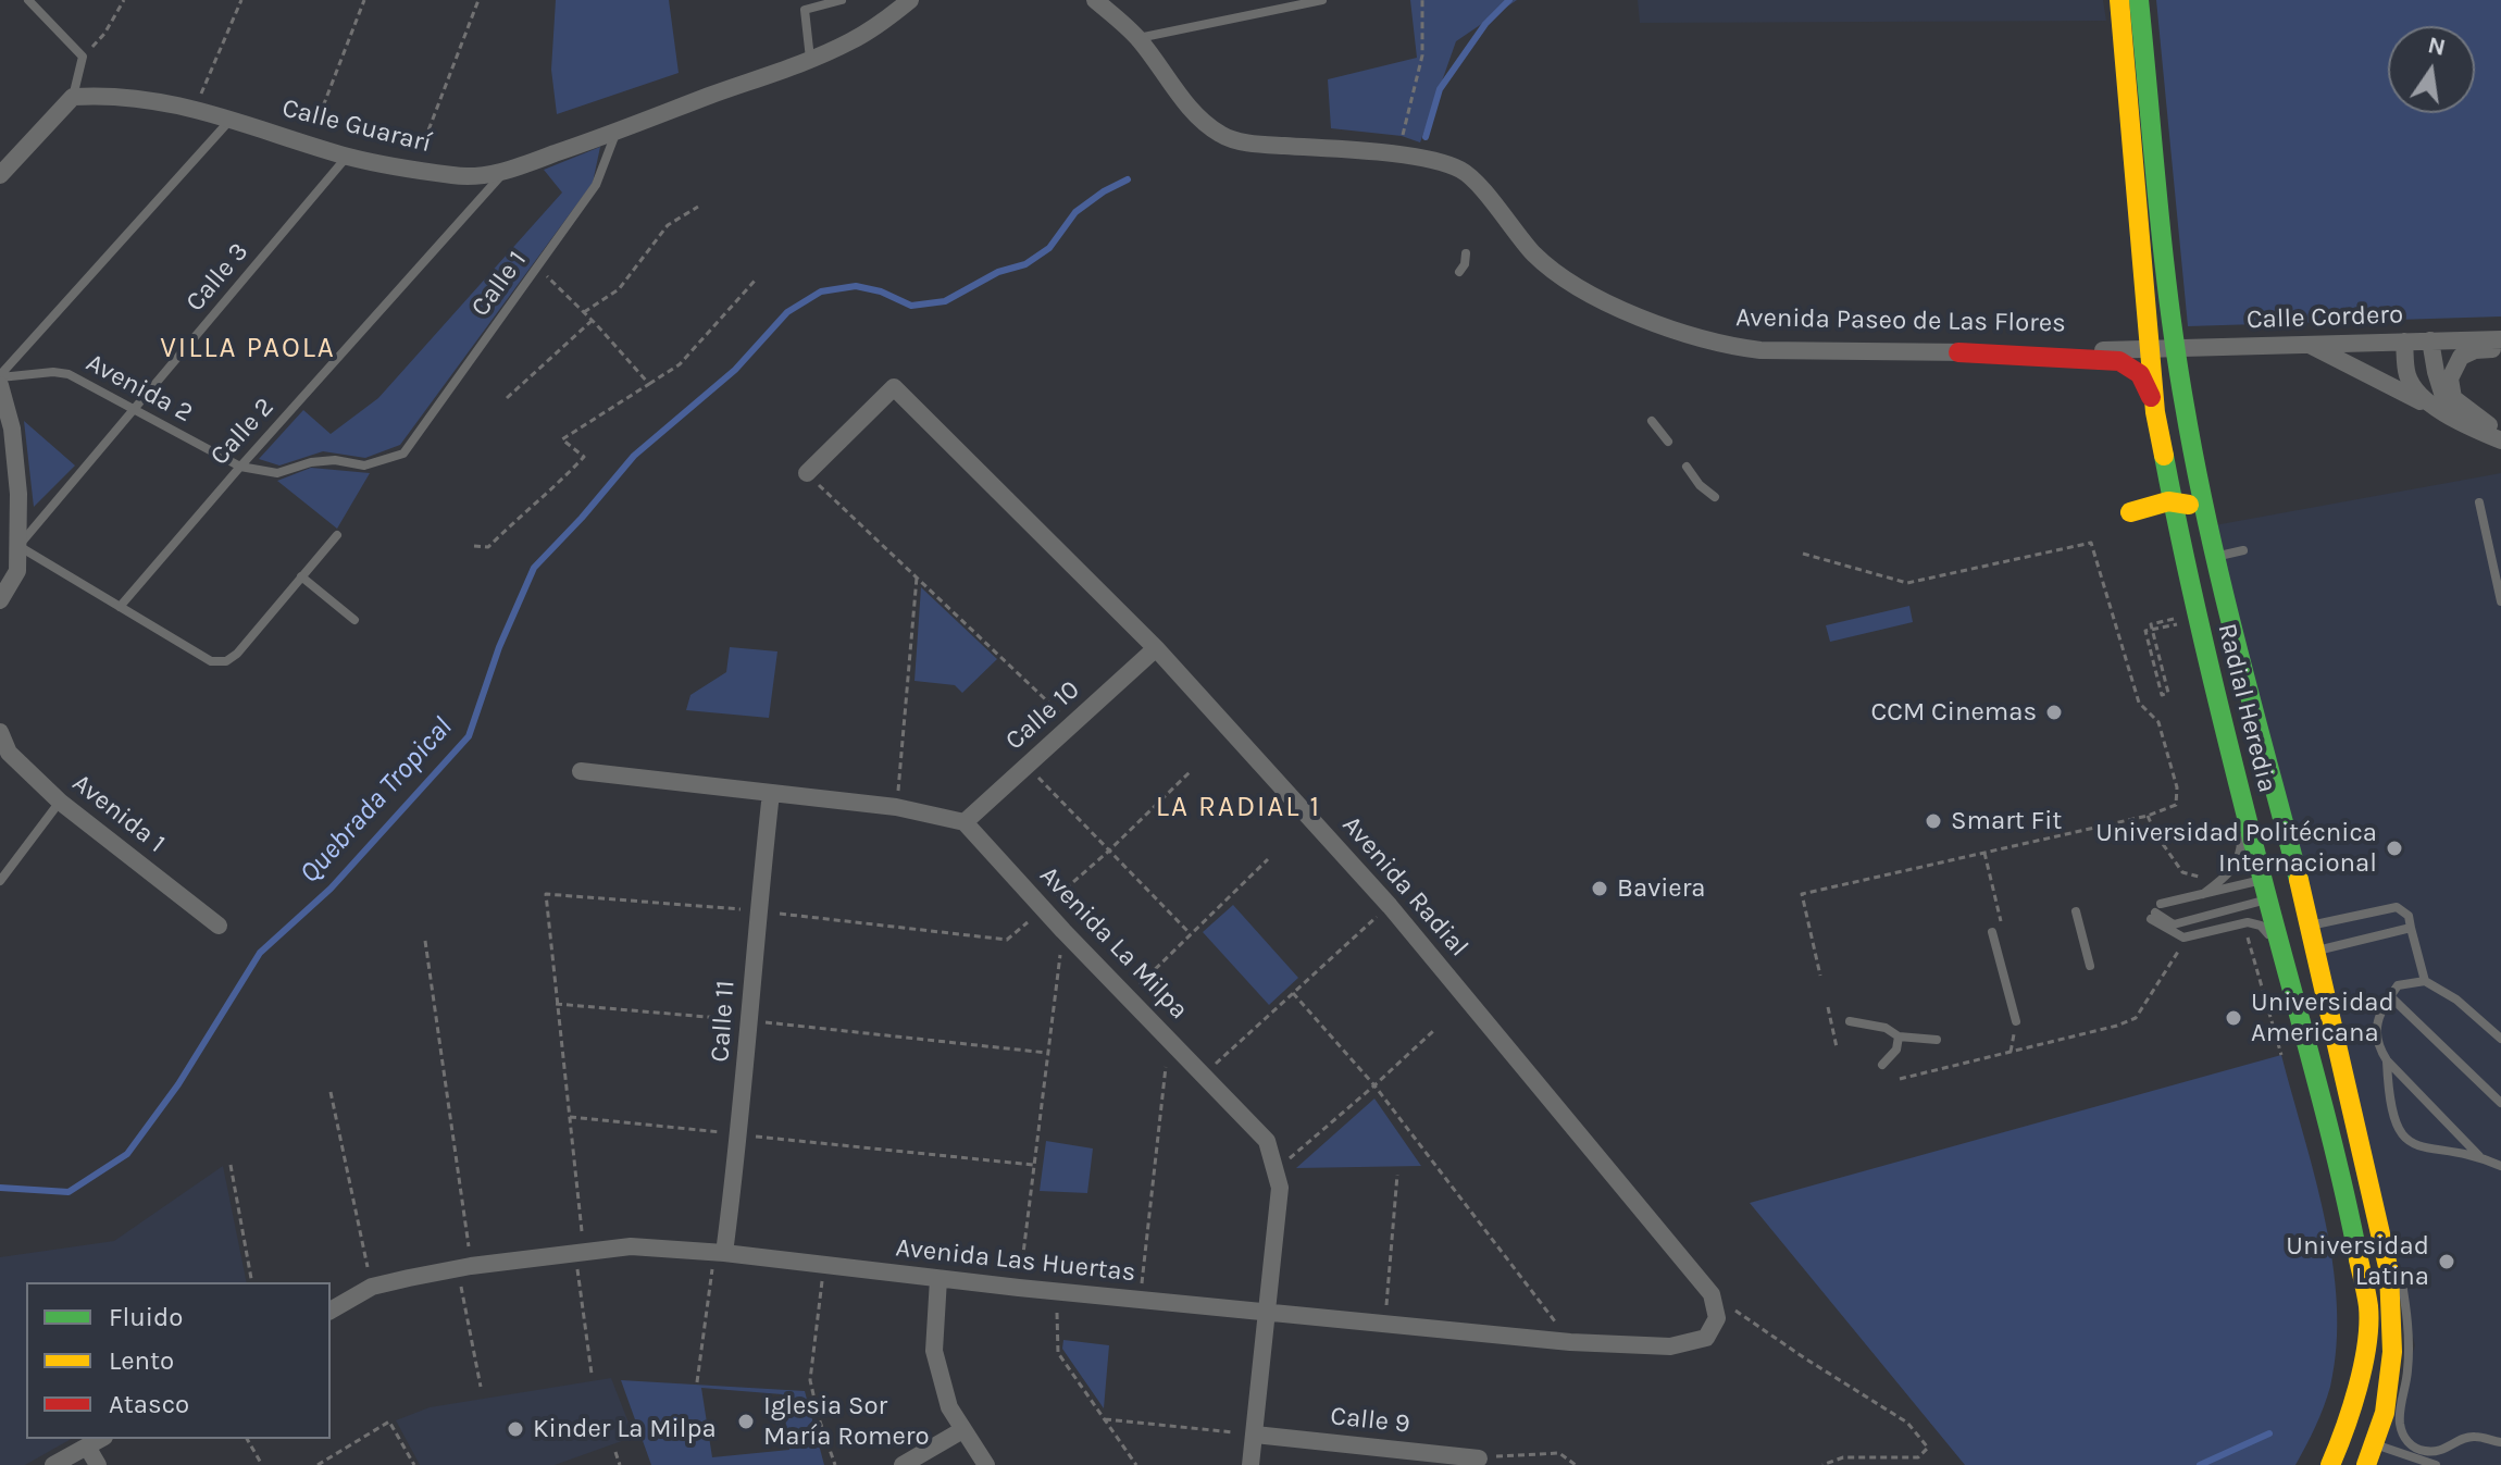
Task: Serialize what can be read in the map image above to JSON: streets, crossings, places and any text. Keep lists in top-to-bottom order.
{
  "streets": {
    "main road": ["Radial Heredia"],
    "street": [
      "Calle Guararí",
      "Calle Cordero",
      "Avenida Paseo de Las Flores",
      "Calle 10",
      "Avenida 1",
      "Avenida Radial",
      "Avenida La Milpa",
      "Calle 11",
      "Avenida Las Huertas",
      "Calle 9"
    ],
    "lane": [
      "Calle 3",
      "Calle 1",
      "Avenida 2",
      "Calle 2"
    ]
  },
  "crossings": [
    ["Calle Guararí", "Calle 3"],
    ["Calle Guararí", "Calle 1"],
    ["Calle Guararí", "Calle 2"],
    ["Calle 3", "Avenida 2"],
    ["Calle 1", "Avenida 2"],
    ["Calle Cordero", "Avenida Paseo de Las Flores"],
    ["Calle Cordero", "Radial Heredia"],
    ["Avenida Paseo de Las Flores", "Radial Heredia"],
    ["Avenida 2", "Calle 2"],
    ["Calle 10", "Avenida Radial"],
    ["Calle 10", "Avenida La Milpa"],
    ["Avenida Radial", "Avenida Las Huertas"],
    ["Avenida La Milpa", "Avenida Las Huertas"],
    ["Avenida La Milpa", "Calle 9"],
    ["Calle 11", "Avenida Las Huertas"]
  ],
  "districts": ["VILLA PAOLA", "LA RADIAL 1"],
  "water": ["Quebrada Tropical"],
  "places": [
    "CCM Cinemas",
    "Smart Fit",
    "Universidad Politécnica Internacional",
    "Baviera",
    "Universidad Americana",
    "Universidad Latina",
    "Iglesia Sor María Romero",
    "Kinder La Milpa"
  ],
  "legend": ["Fluido", "Lento", "Atasco"],
  "north": "top"
}
